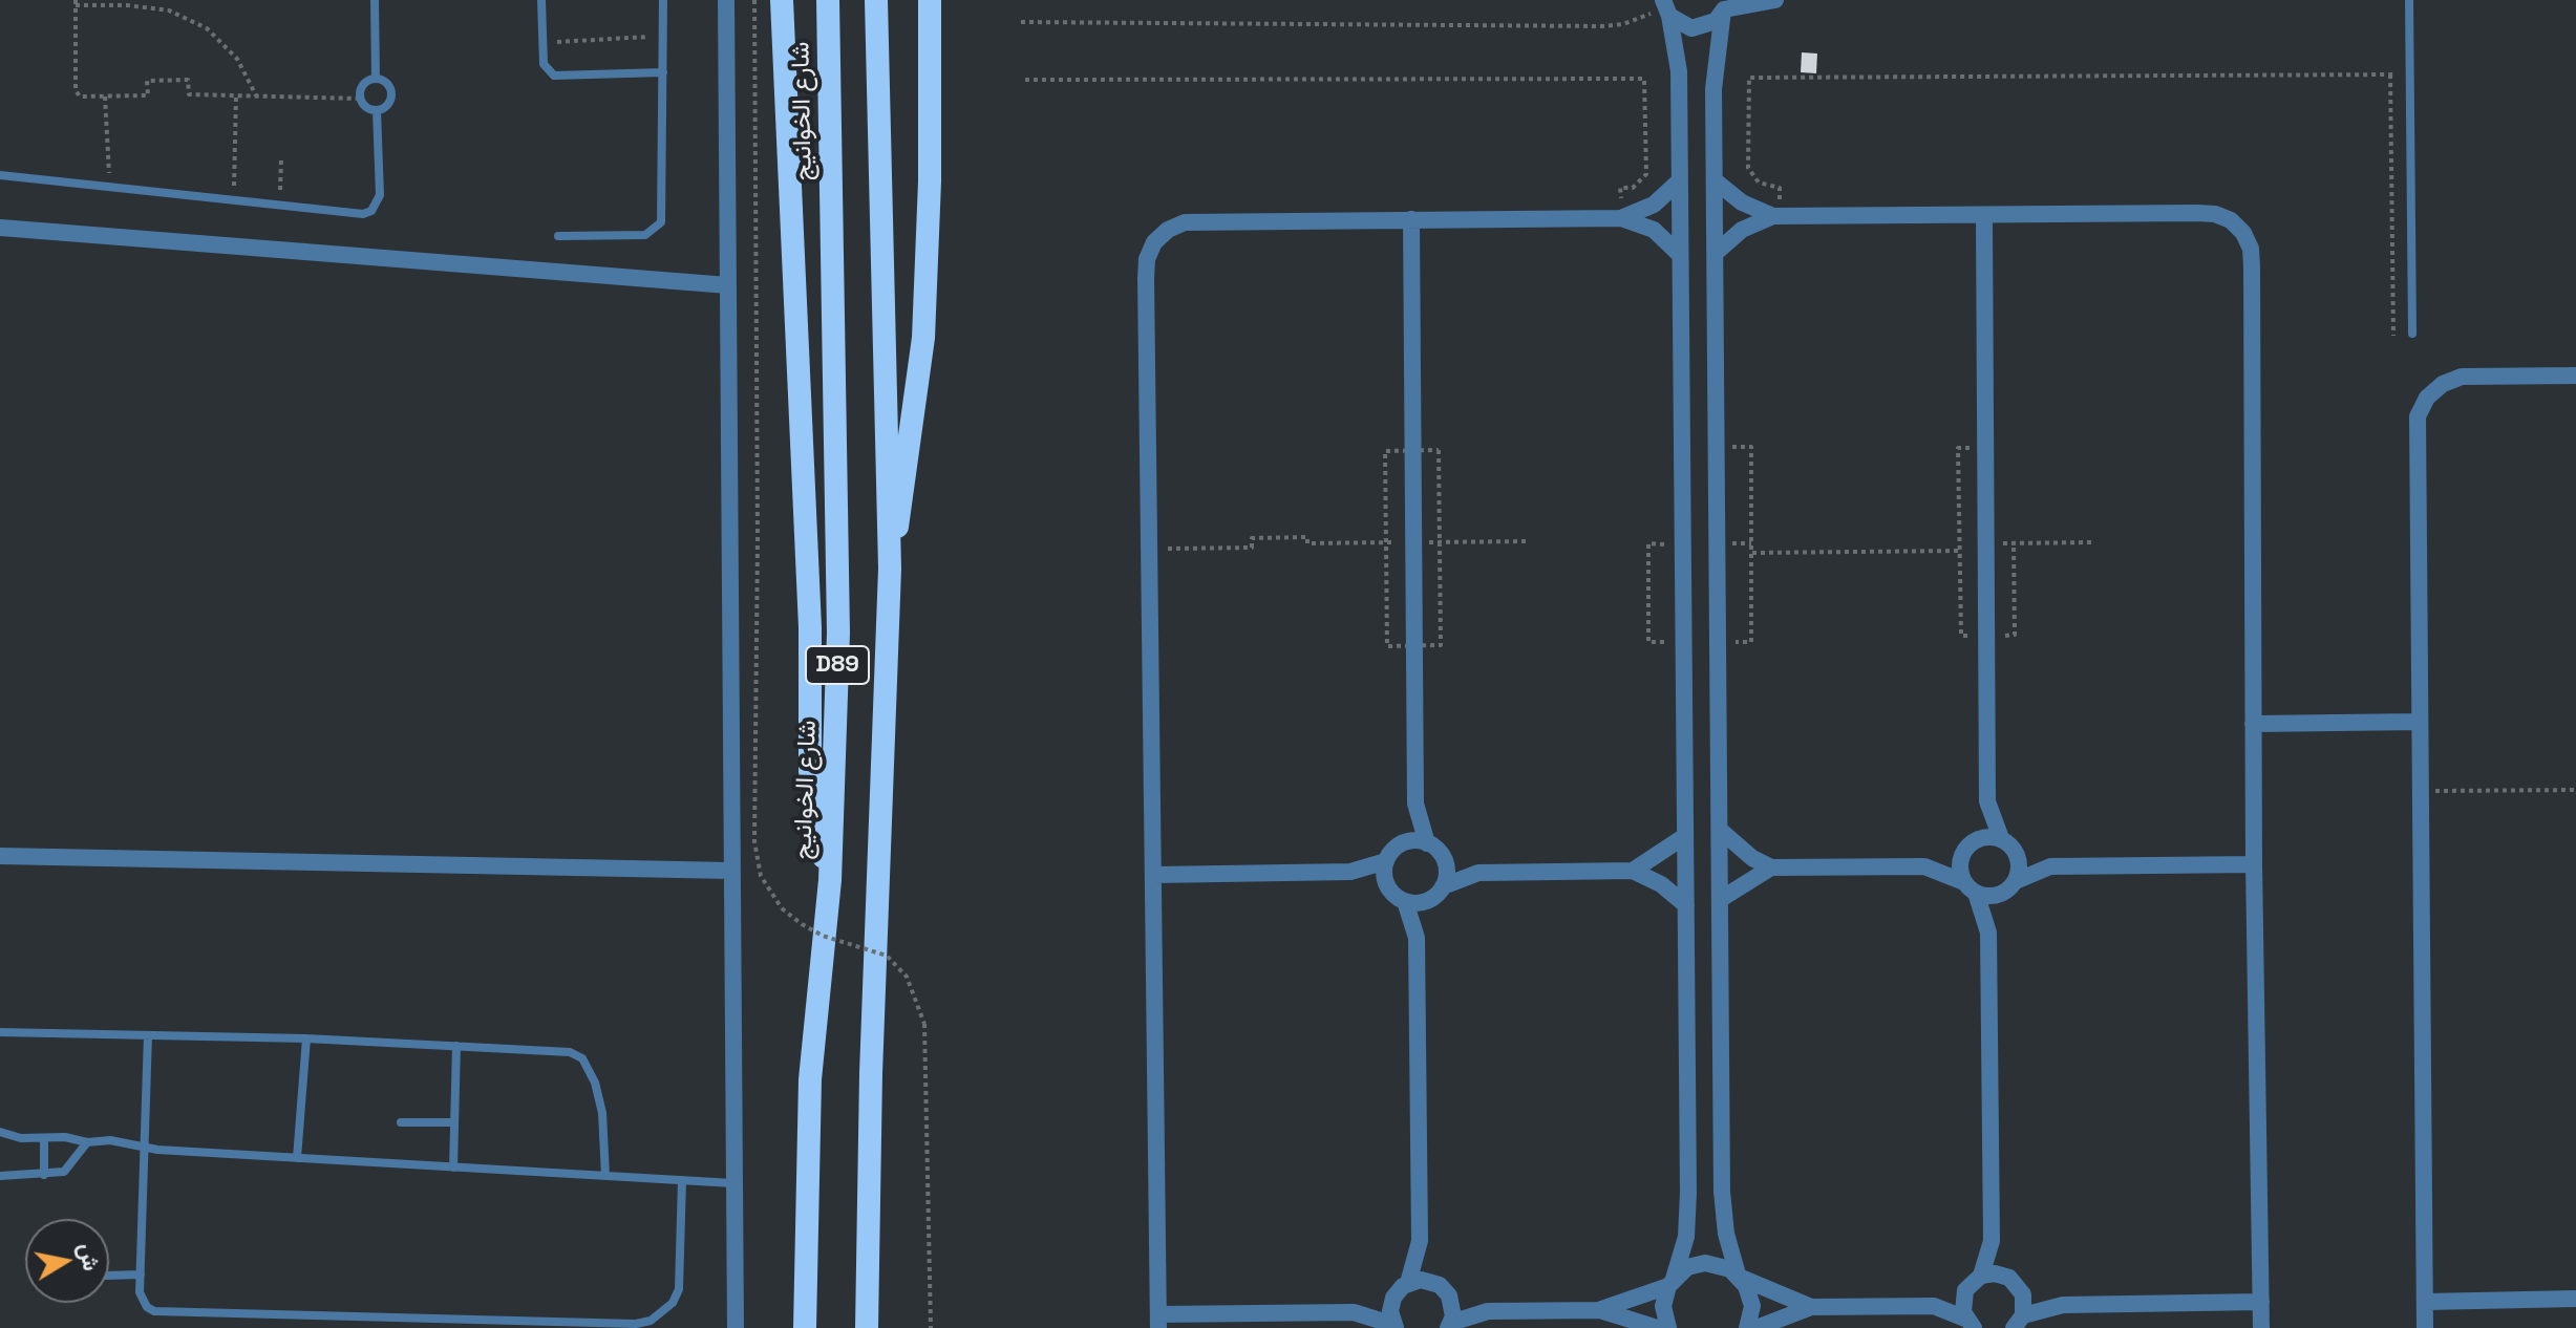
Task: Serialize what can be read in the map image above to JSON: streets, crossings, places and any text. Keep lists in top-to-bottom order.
{
  "streets": {
    "highway": ["شارع الخوانيج", "D89"]
  },
  "north": "right"
}
